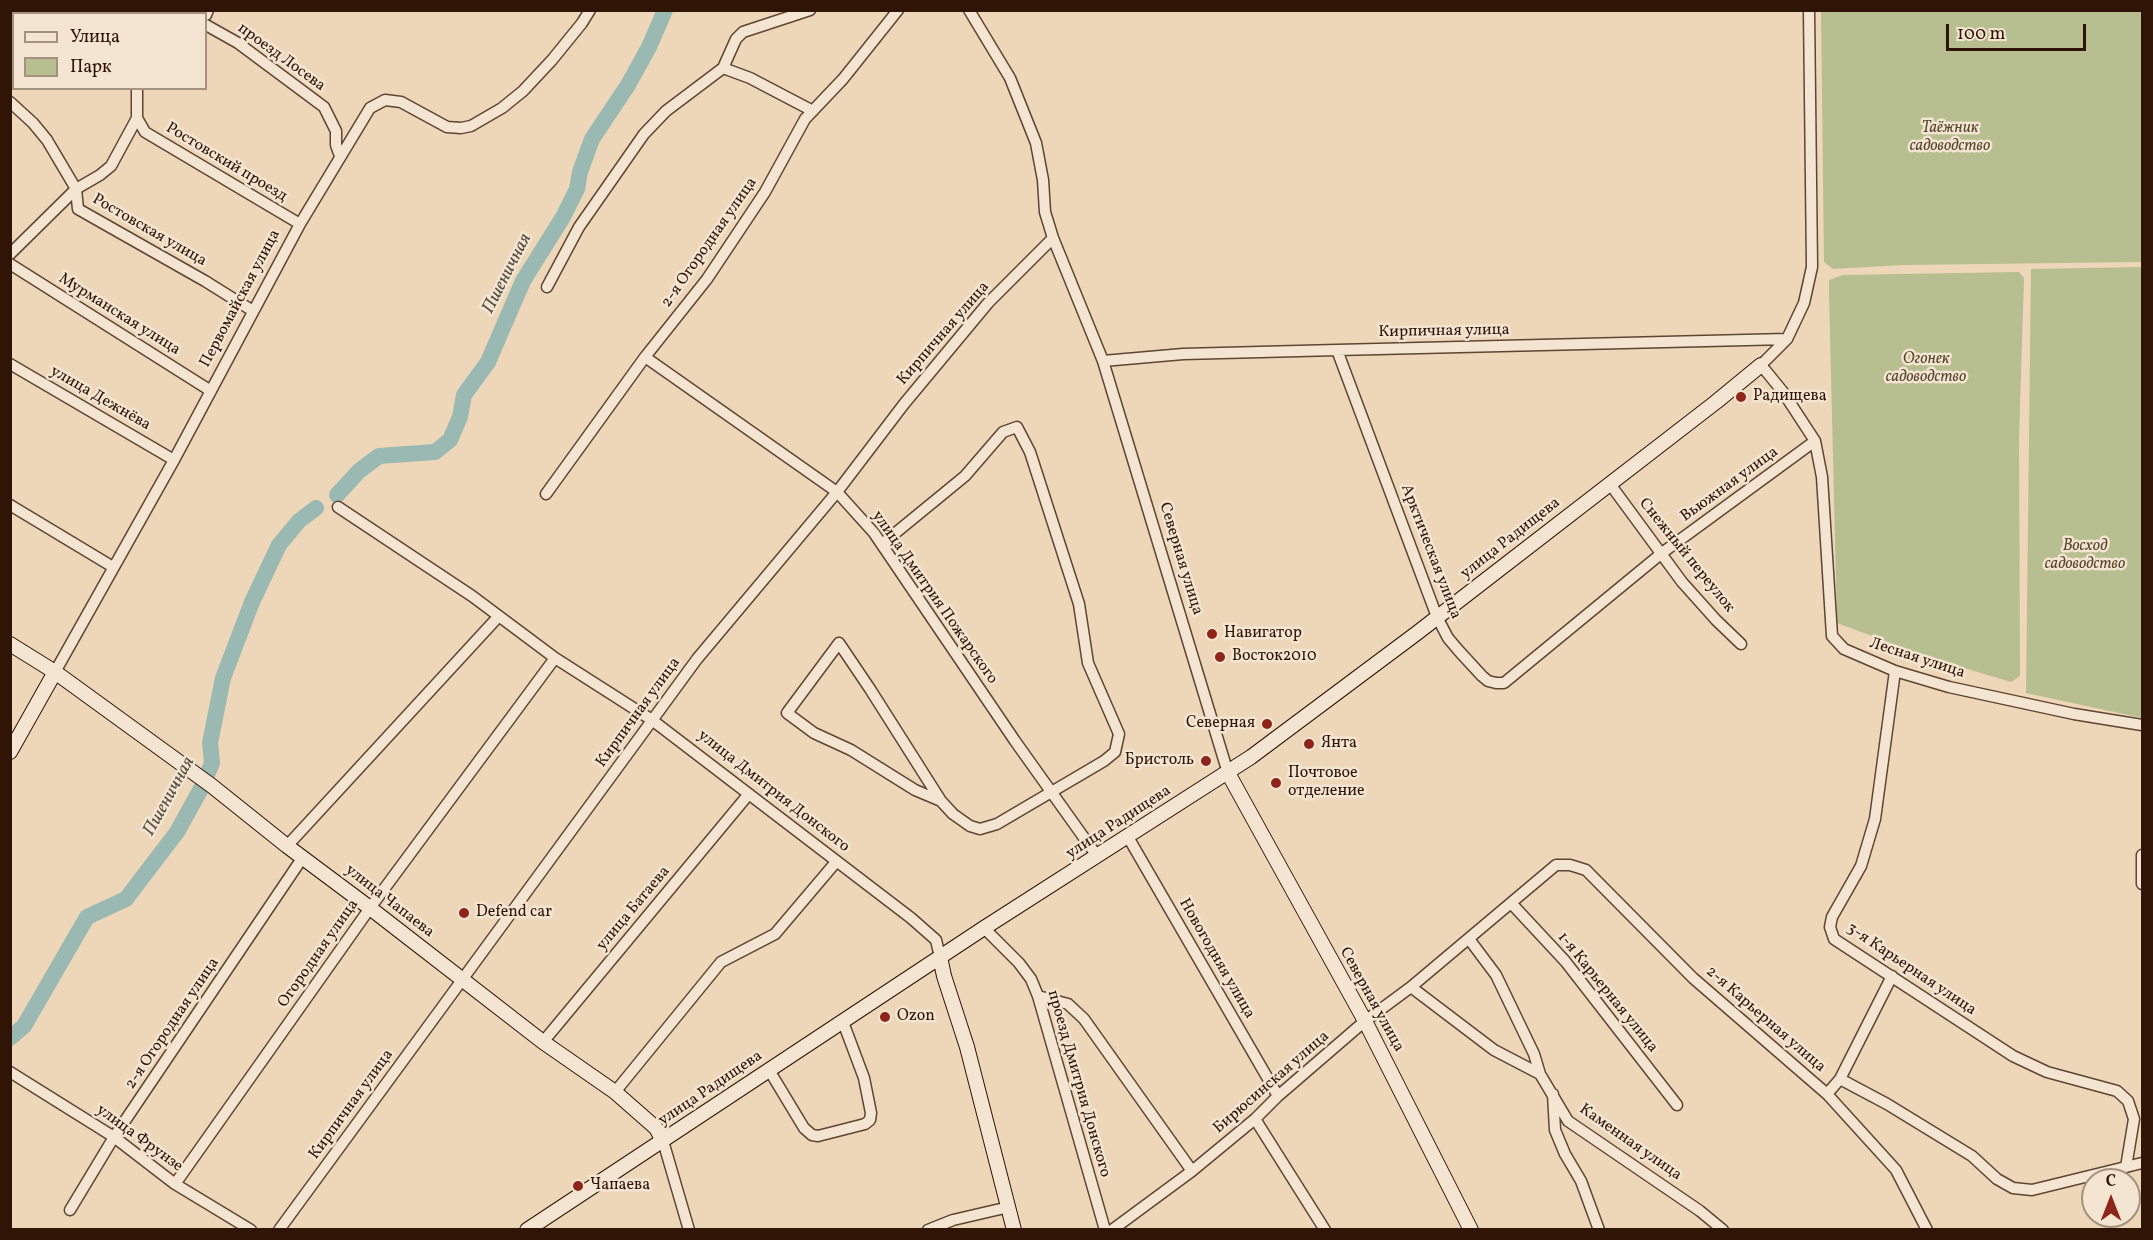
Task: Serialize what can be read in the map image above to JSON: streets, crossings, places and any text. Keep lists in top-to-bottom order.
{
  "streets": {
    "main road": [
      "Первомайская улица",
      "улица Радищева",
      "Северная улица",
      "улица Дмитрия Донского",
      "улица Чапаева"
    ],
    "street": [
      "проезд Лосева",
      "Ростовский проезд",
      "Ростовская улица",
      "2-я Огородная улица",
      "Мурманская улица",
      "Кирпичная улица",
      "улица Дежнёва",
      "Вьюжная улица",
      "Арктическая улица",
      "Снежный переулок",
      "улица Дмитрия Пожарского",
      "Лесная улица",
      "улица Батаева",
      "Огородная улица",
      "Новогодняя улица",
      "3-я Карьерная улица",
      "1-я Карьерная улица",
      "2-я Карьерная улица",
      "Бирюсинская улица",
      "проезд Дмитрия Донского",
      "улица Фрунзе",
      "Каменная улица"
    ]
  },
  "crossings": [
    ["проезд Лосева", "Первомайская улица"],
    ["Ростовский проезд", "Первомайская улица"],
    ["Ростовская улица", "Первомайская улица"],
    ["2-я Огородная улица", "улица Дмитрия Пожарского"],
    ["2-я Огородная улица", "улица Чапаева"],
    ["2-я Огородная улица", "улица Фрунзе"],
    ["Первомайская улица", "Мурманская улица"],
    ["Первомайская улица", "улица Дежнёва"],
    ["Первомайская улица", "улица Чапаева"],
    ["Кирпичная улица", "Арктическая улица"],
    ["Кирпичная улица", "Северная улица"],
    ["Кирпичная улица", "улица Дмитрия Пожарского"],
    ["Кирпичная улица", "улица Дмитрия Донского"],
    ["Кирпичная улица", "улица Чапаева"],
    ["Вьюжная улица", "Арктическая улица"],
    ["Вьюжная улица", "Снежный переулок"],
    ["Вьюжная улица", "Лесная улица"],
    ["улица Радищева", "Арктическая улица"],
    ["улица Радищева", "Снежный переулок"],
    ["улица Радищева", "Северная улица"],
    ["улица Радищева", "улица Дмитрия Пожарского"],
    ["улица Радищева", "Лесная улица"],
    ["улица Радищева", "улица Дмитрия Донского"],
    ["улица Радищева", "улица Чапаева"],
    ["улица Радищева", "Новогодняя улица"],
    ["улица Радищева", "проезд Дмитрия Донского"],
    ["Арктическая улица", "Снежный переулок"],
    ["Северная улица", "Бирюсинская улица"],
    ["Лесная улица", "3-я Карьерная улица"],
    ["улица Дмитрия Донского", "улица Батаева"],
    ["улица Дмитрия Донского", "Огородная улица"],
    ["улица Чапаева", "улица Батаева"],
    ["улица Чапаева", "Огородная улица"],
    ["Огородная улица", "улица Фрунзе"],
    ["Новогодняя улица", "Бирюсинская улица"],
    ["3-я Карьерная улица", "2-я Карьерная улица"],
    ["1-я Карьерная улица", "Бирюсинская улица"],
    ["2-я Карьерная улица", "Бирюсинская улица"],
    ["Бирюсинская улица", "Каменная улица"]
  ],
  "water": ["Пшеничная"],
  "parks": ["Таёжник садоводство", "Огонек садоводство", "Восход садоводство"],
  "places": [
    "Радищева",
    "Навигатор",
    "Восток2010",
    "Северная",
    "Янта",
    "Бристоль",
    "Почтовое отделение",
    "Defend car",
    "Ozon",
    "Чапаева"
  ],
  "legend": ["Улица", "Парк"],
  "scale_bar": "100 m",
  "north": "top"
}
